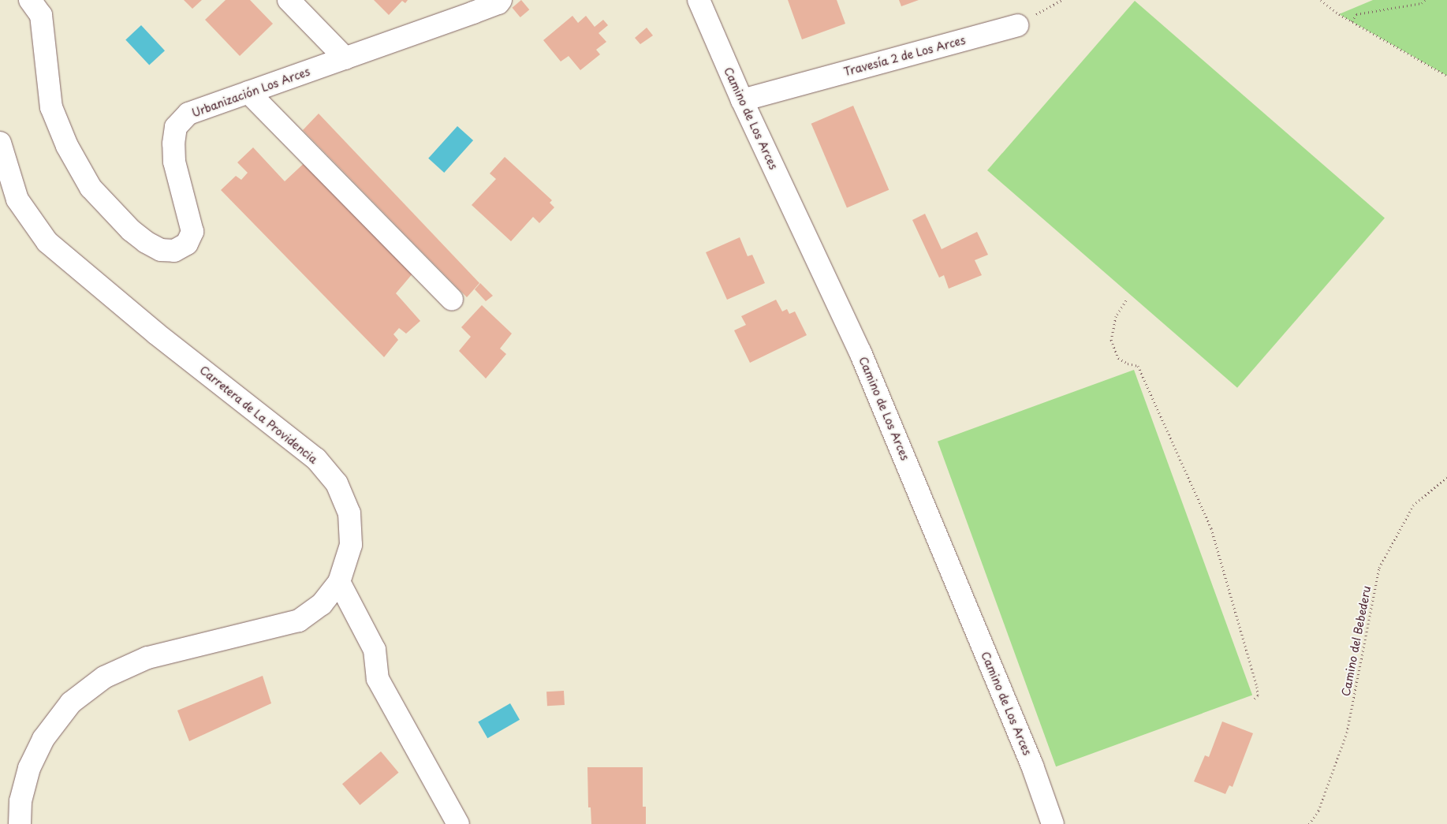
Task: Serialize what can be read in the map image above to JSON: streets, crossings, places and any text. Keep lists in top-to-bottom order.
{
  "streets": {
    "street": [
      "Travesía 2 de Los Arces",
      "Urbanización Los Arces",
      "Camino de Los Arces",
      "Carretera de La Providencia"
    ],
    "path": ["Camino del Bebederu"]
  },
  "crossings": [
    ["Travesía 2 de Los Arces", "Camino de Los Arces"]
  ]
}
